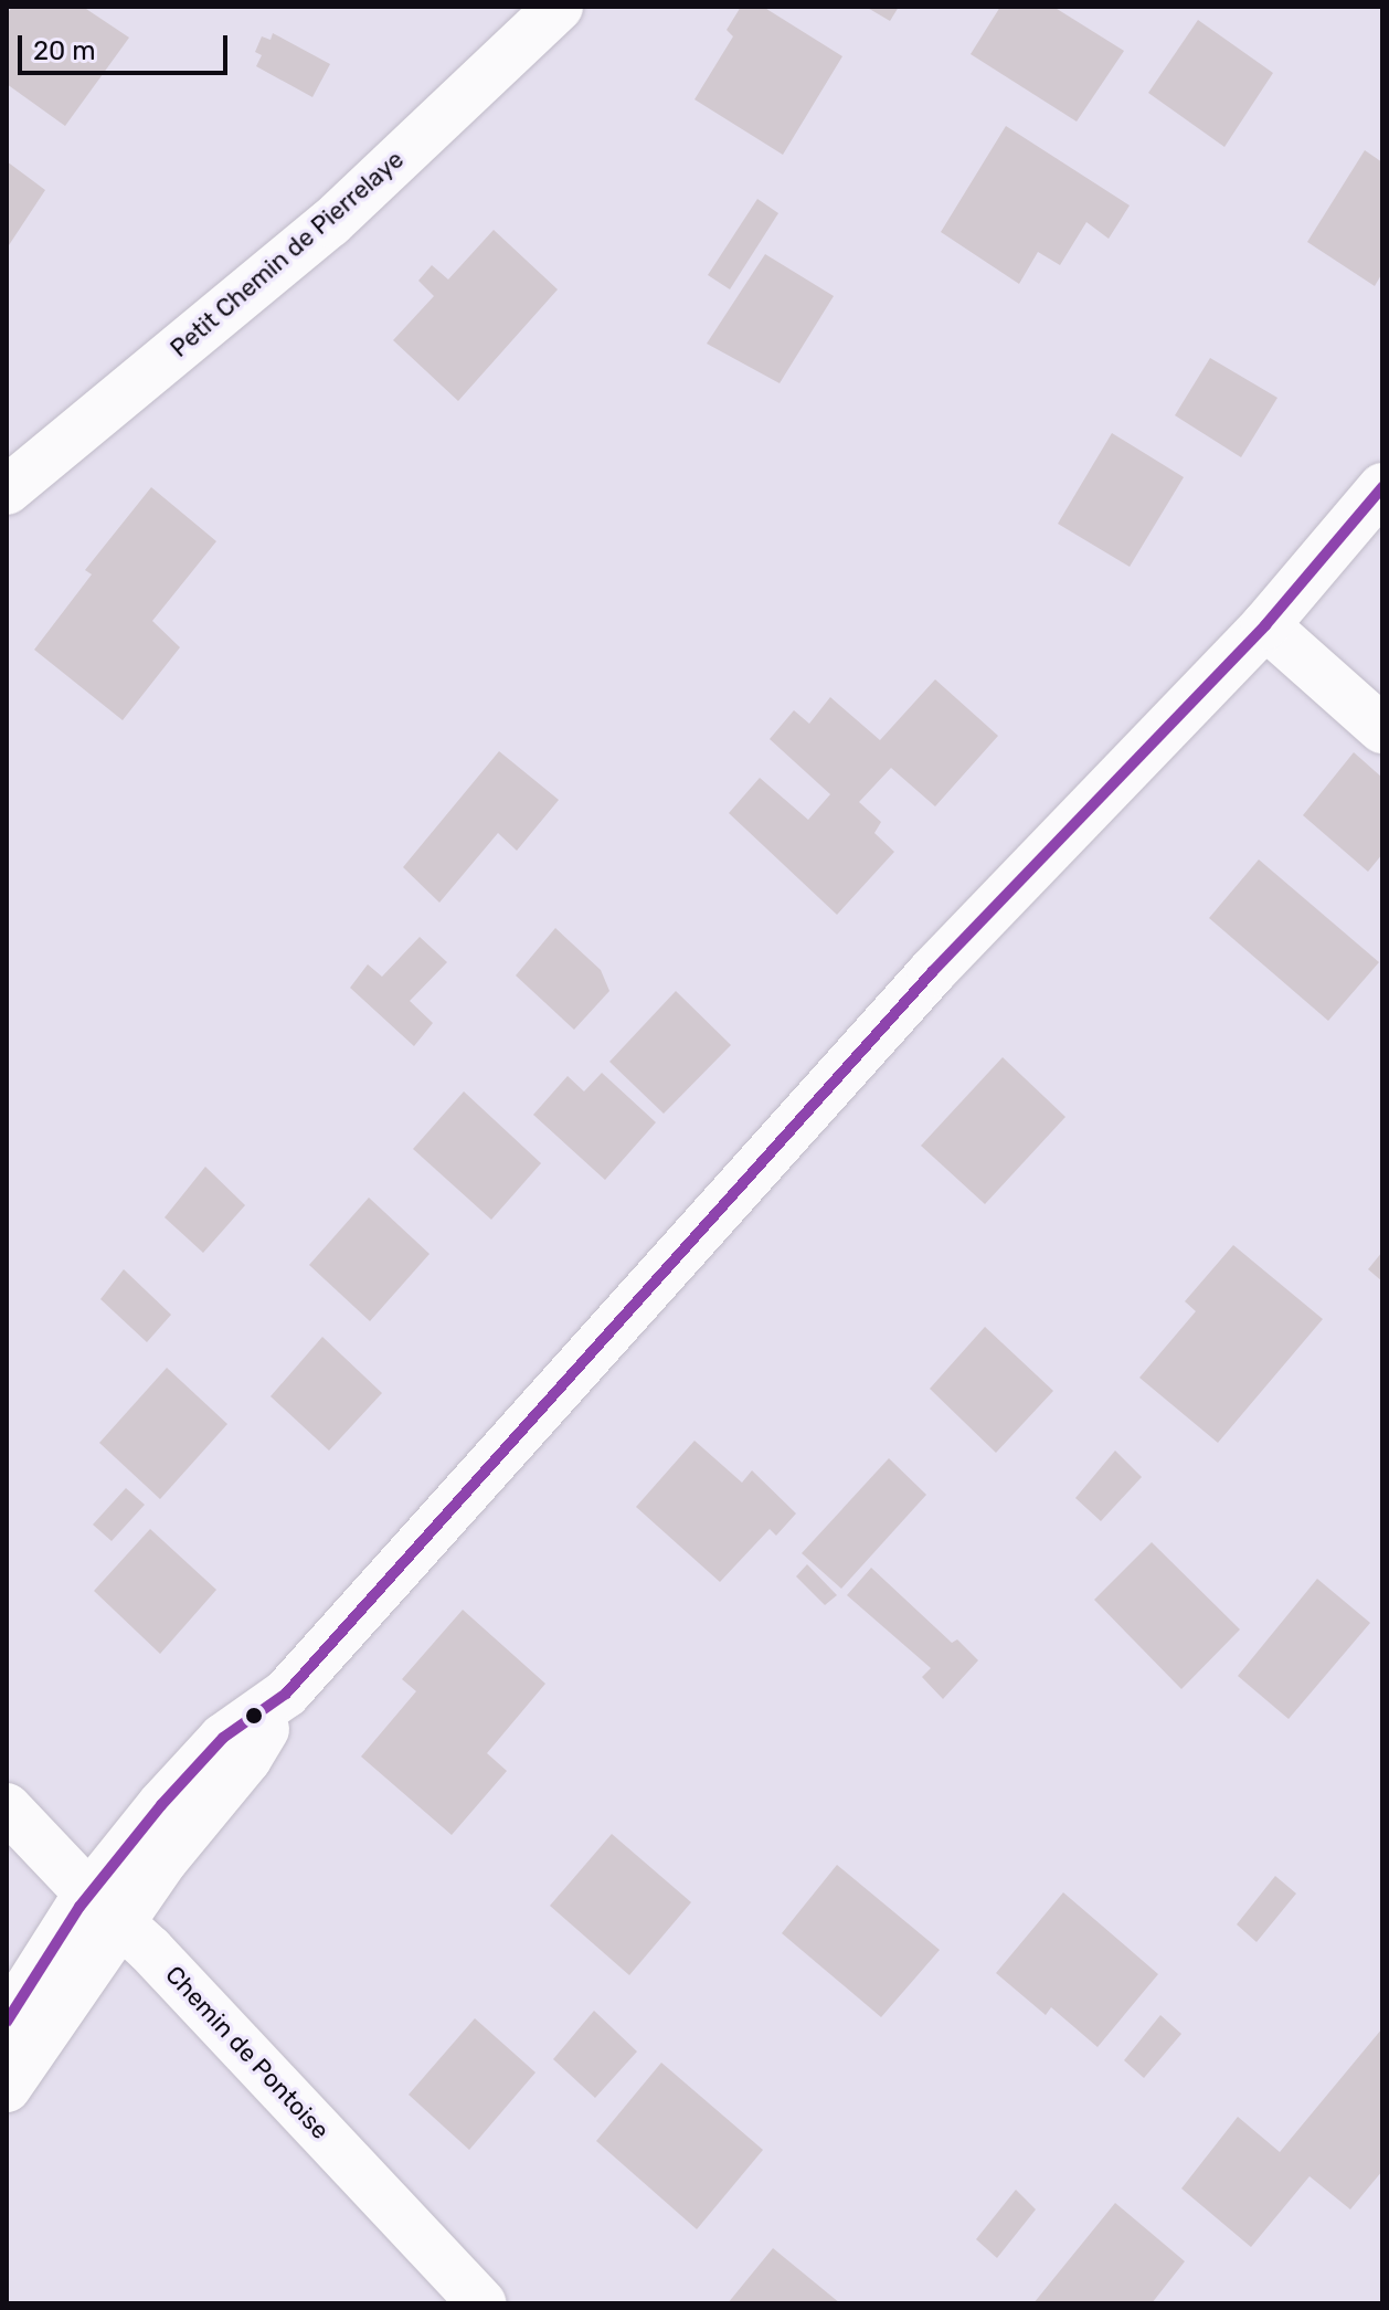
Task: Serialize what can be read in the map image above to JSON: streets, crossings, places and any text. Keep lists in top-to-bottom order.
{
  "streets": {
    "street": ["Petit Chemin de Pierrelaye", "Chemin de Pontoise"]
  },
  "scale_bar": "20 m"
}
